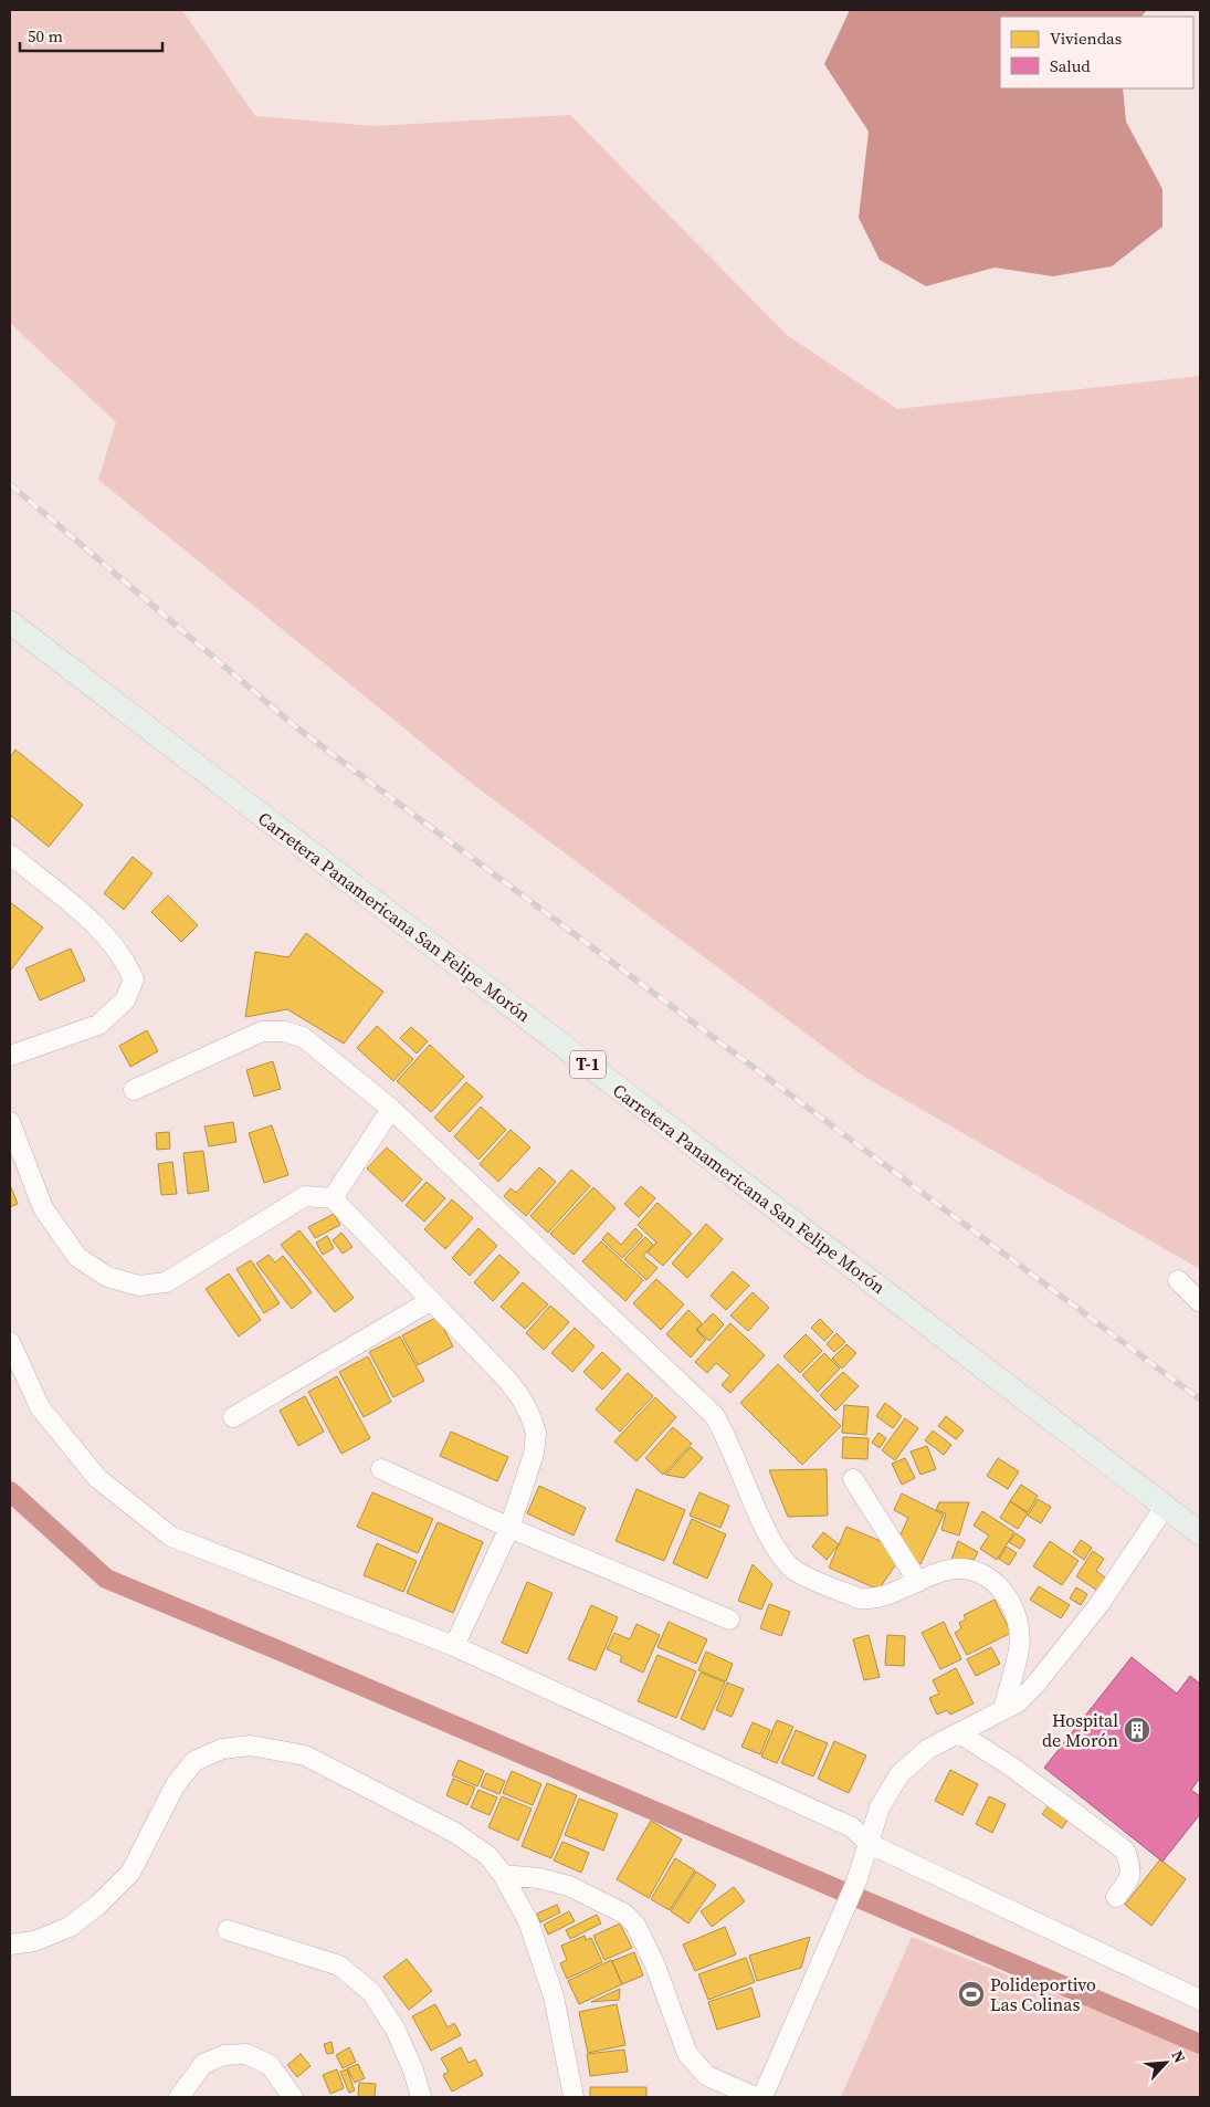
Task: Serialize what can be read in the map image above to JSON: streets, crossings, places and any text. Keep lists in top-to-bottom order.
{
  "streets": {
    "main road": ["Carretera Panamericana San Felipe Morón", "T-1"]
  },
  "places": {
    "building": ["Hospital de Morón"],
    "sports": ["Polideportivo Las Colinas"]
  },
  "legend": ["Viviendas", "Salud"],
  "scale_bar": "50 m",
  "north": "top right"
}
